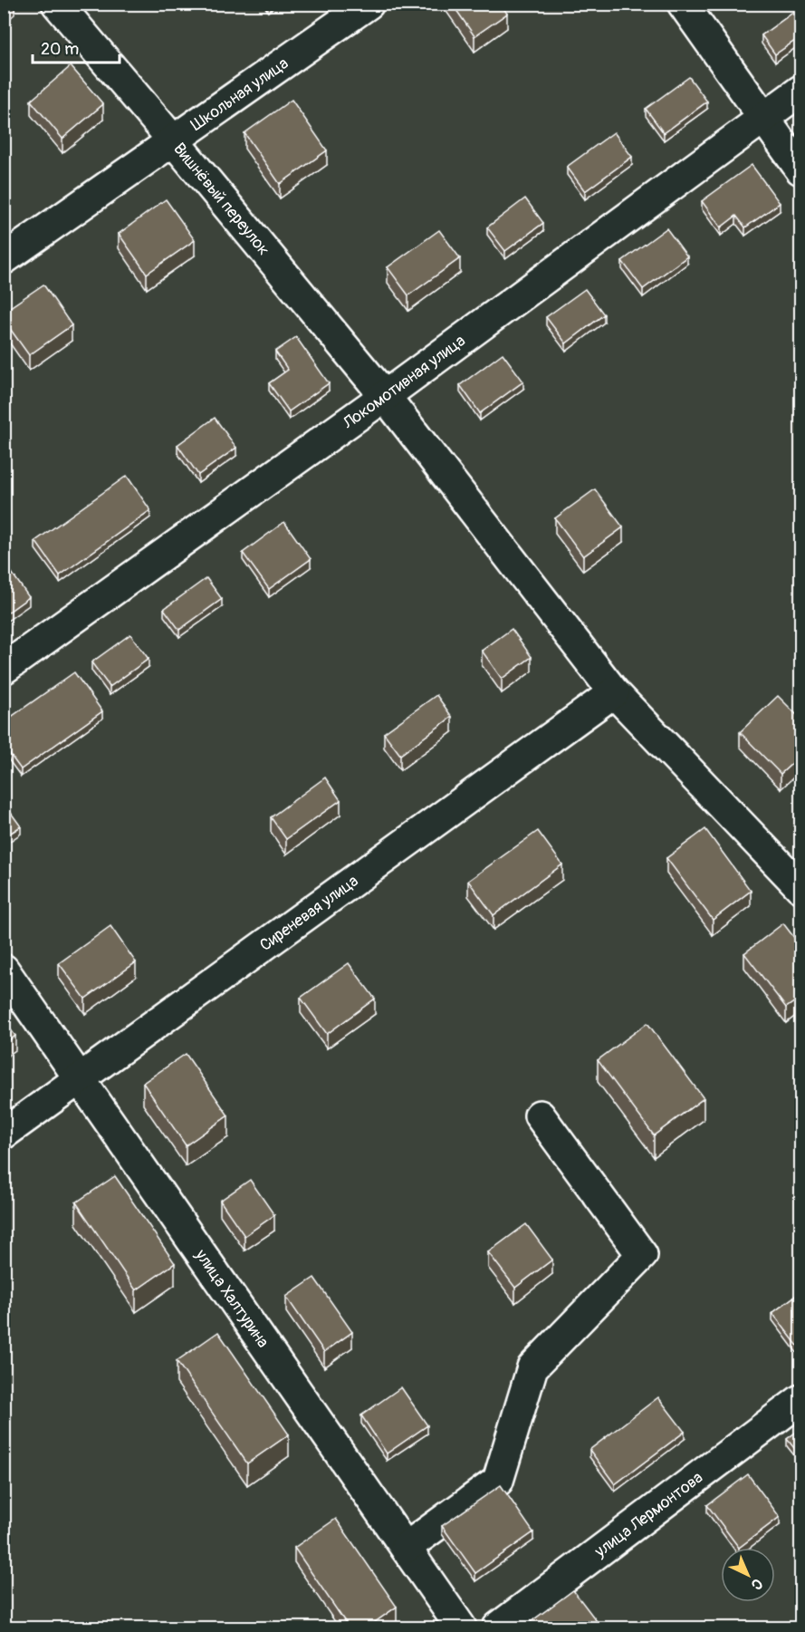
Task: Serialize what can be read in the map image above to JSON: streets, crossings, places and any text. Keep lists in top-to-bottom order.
{
  "streets": {
    "street": [
      "Школьная улица",
      "Вишнёвый переулок",
      "Локомотивная улица",
      "Сиреневая улица",
      "улица Халтурина",
      "улица Лермонтова"
    ]
  },
  "crossings": [
    ["Школьная улица", "Вишнёвый переулок"],
    ["Вишнёвый переулок", "Локомотивная улица"],
    ["Вишнёвый переулок", "Сиреневая улица"],
    ["Сиреневая улица", "улица Халтурина"]
  ],
  "scale_bar": "20 m",
  "north": "bottom right"
}
